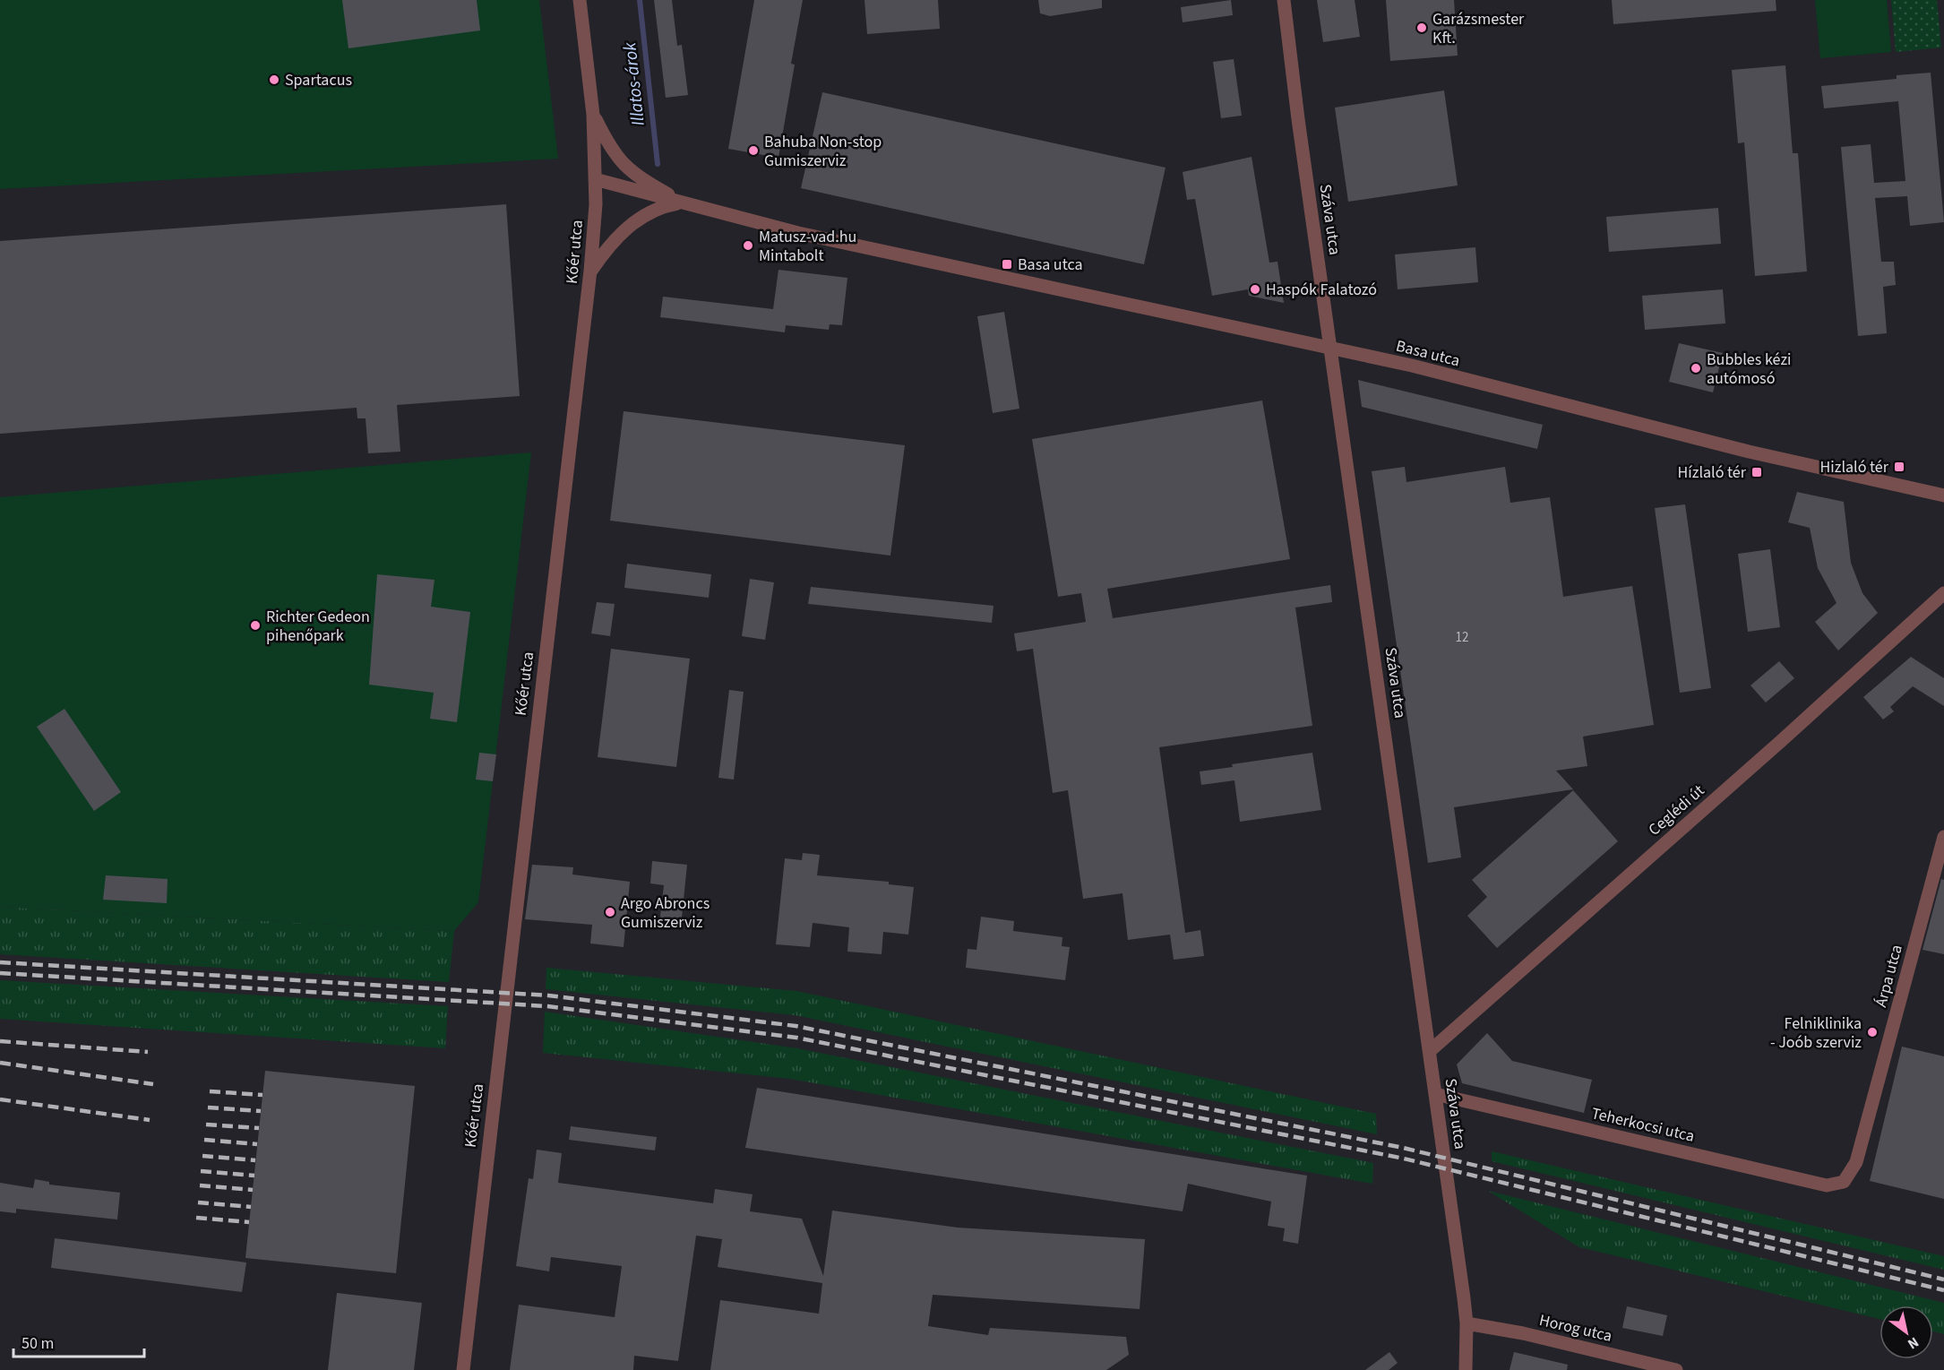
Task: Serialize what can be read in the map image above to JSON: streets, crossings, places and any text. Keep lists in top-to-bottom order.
{
  "streets": {
    "street": [
      "Száva utca",
      "Kőér utca",
      "Basa utca",
      "Ceglédi út",
      "Árpa utca",
      "Teherkocsi utca",
      "Horog utca"
    ]
  },
  "crossings": [
    ["Száva utca", "Basa utca"],
    ["Száva utca", "Ceglédi út"],
    ["Száva utca", "Teherkocsi utca"],
    ["Száva utca", "Horog utca"],
    ["Kőér utca", "Basa utca"],
    ["Árpa utca", "Teherkocsi utca"]
  ],
  "water": ["Illatos-árok"],
  "places": {
    "other": [
      "Garázsmester Kft.",
      "Spartacus",
      "Bahuba Non-stop Gumiszerviz",
      "Matusz-vad.hu Mintabolt",
      "Haspók Falatozó",
      "Bubbles kézi autómosó",
      "Richter Gedeon pihenőpark",
      "Argo Abroncs Gumiszerviz",
      "Felniklinika - Joób szerviz"
    ],
    "transit": ["Basa utca", "Hizlaló tér", "Hízlaló tér"]
  },
  "house_numbers": ["12"],
  "scale_bar": "50 m",
  "north": "bottom right"
}
